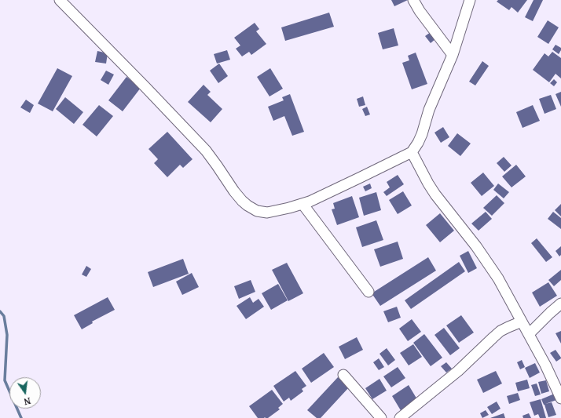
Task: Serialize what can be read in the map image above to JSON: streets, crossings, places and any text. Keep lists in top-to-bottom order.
{
  "north": "bottom"
}
